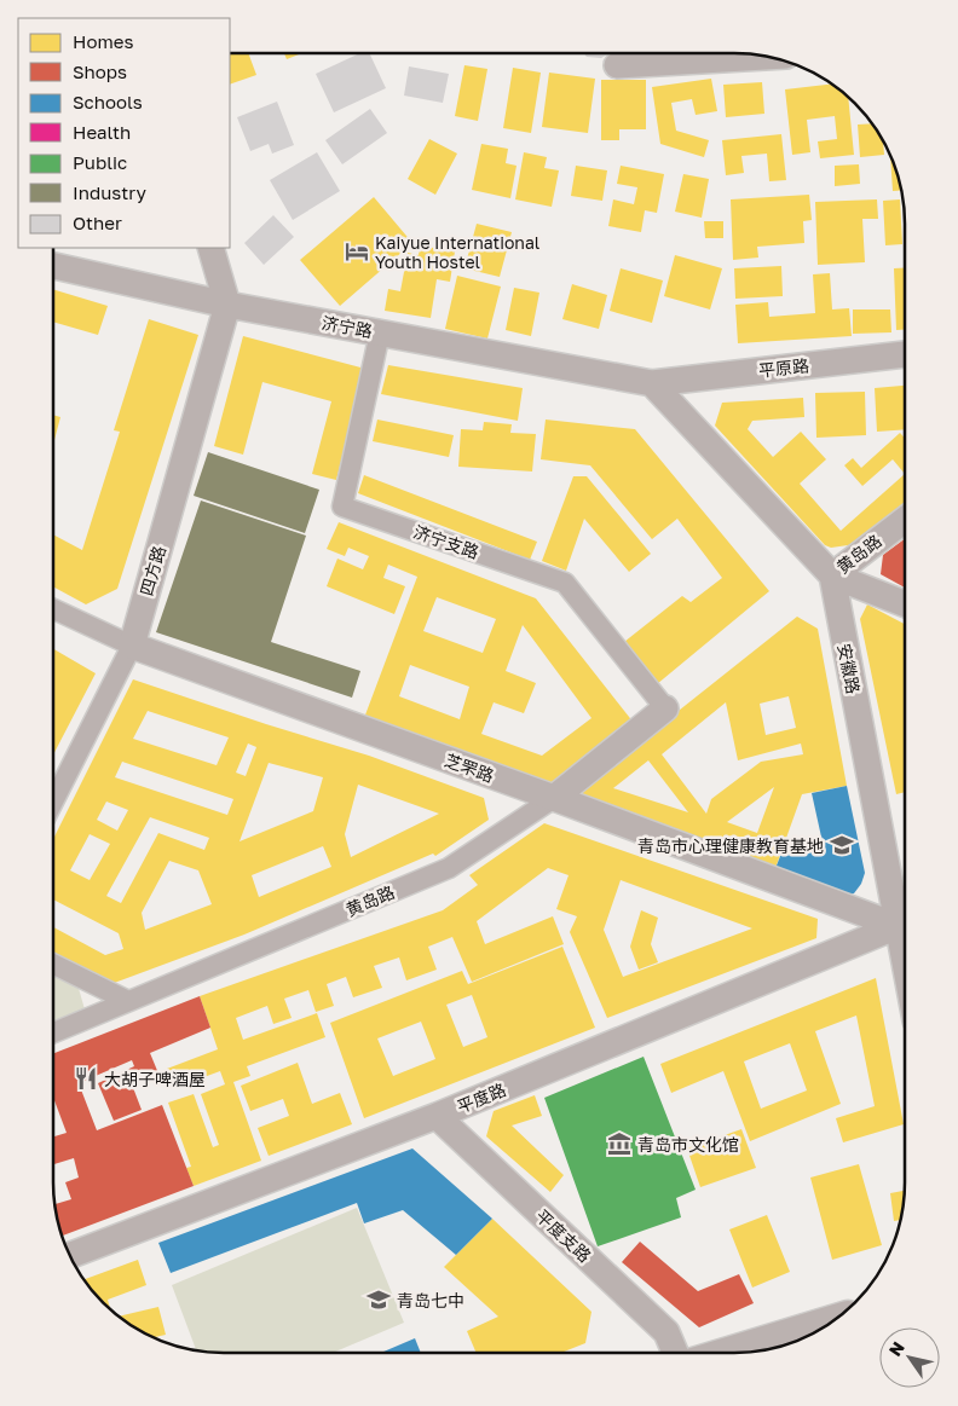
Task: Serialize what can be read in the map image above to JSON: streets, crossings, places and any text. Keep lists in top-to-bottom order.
{
  "streets": {
    "street": [
      "济宁路",
      "平原路",
      "济宁支路",
      "黄岛路",
      "四方路",
      "安徽路",
      "芝罘路",
      "平度路",
      "平度支路"
    ]
  },
  "crossings": [
    ["济宁路", "平原路"],
    ["济宁路", "济宁支路"],
    ["济宁路", "四方路"],
    ["济宁支路", "黄岛路"],
    ["黄岛路", "安徽路"],
    ["黄岛路", "芝罘路"],
    ["四方路", "芝罘路"],
    ["安徽路", "芝罘路"],
    ["安徽路", "平度路"],
    ["芝罘路", "平度路"],
    ["平度路", "平度支路"]
  ],
  "places": {
    "hotel": ["Kaiyue International Youth Hostel"],
    "school or university": ["青岛市心理健康教育基地", "青岛七中"],
    "restaurant": ["大胡子啤酒屋"],
    "museum": ["青岛市文化馆"]
  },
  "legend": [
    "Homes",
    "Shops",
    "Schools",
    "Health",
    "Public",
    "Industry",
    "Other"
  ],
  "north": "top left"
}
